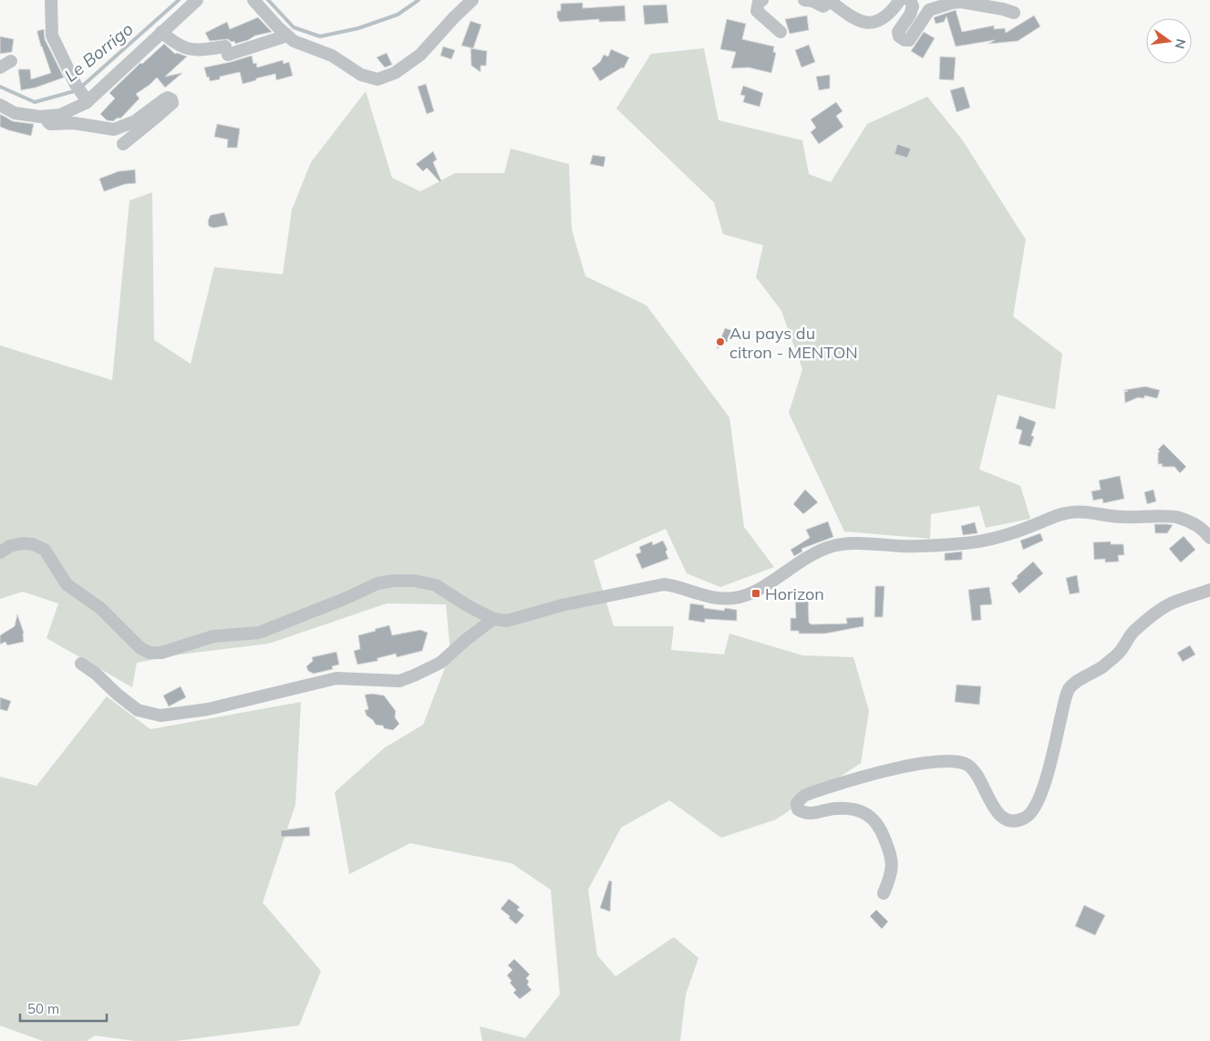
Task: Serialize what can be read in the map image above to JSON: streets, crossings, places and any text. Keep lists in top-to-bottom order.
{
  "water": ["Le Borrigo"],
  "places": {
    "other": ["Au pays du citron - MENTON"],
    "transit": ["Horizon"]
  },
  "scale_bar": "50 m",
  "north": "right"
}
